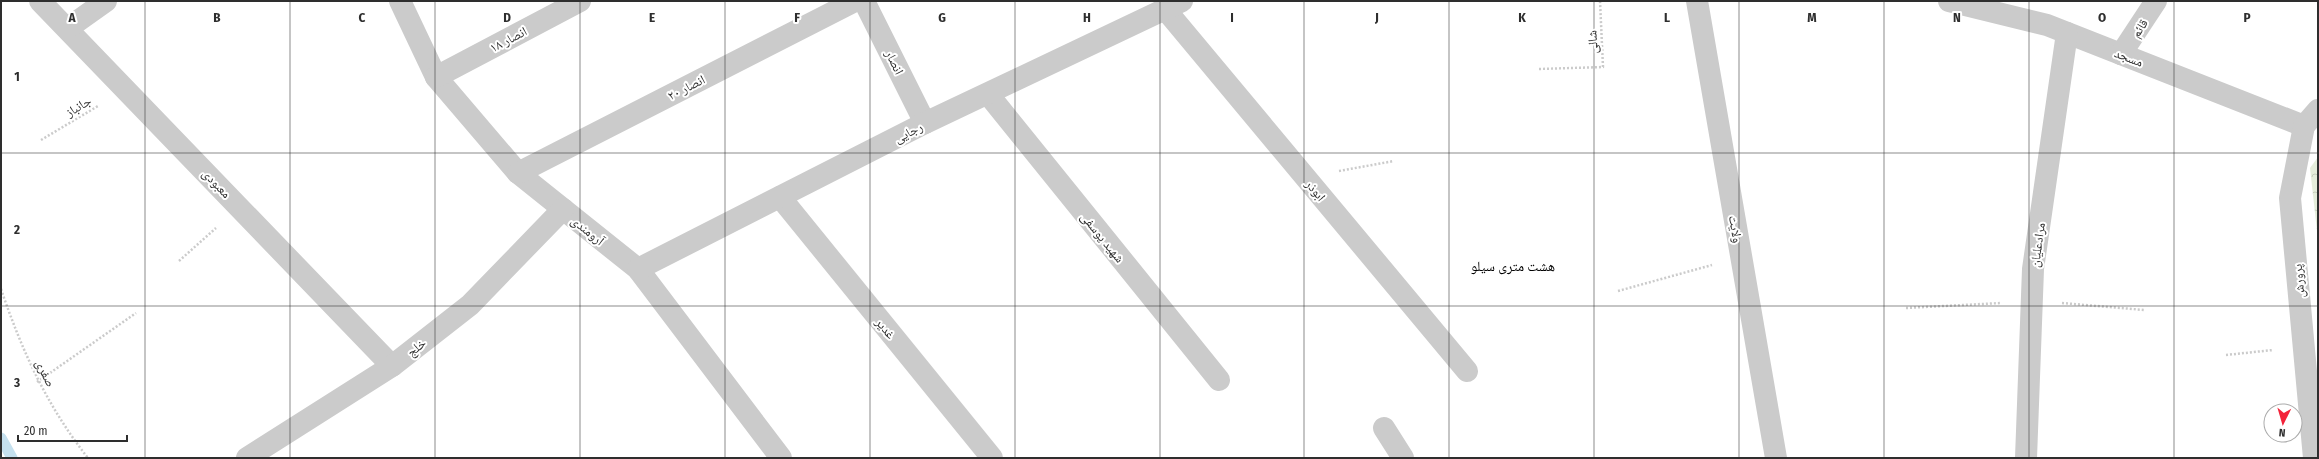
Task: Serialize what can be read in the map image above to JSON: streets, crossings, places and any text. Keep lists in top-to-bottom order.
{
  "streets": {
    "street": [
      "قائم",
      "انصار ۱۸",
      "مسجد",
      "انصار",
      "انصار ۲۰",
      "رجایی",
      "معبودی",
      "ابوذر",
      "ولایت",
      "آرومندی",
      "شهید یوسفی",
      "مرادعلیان",
      "پرورش",
      "غدیر",
      "خلج"
    ],
    "path": ["شالی", "جانباز", "صفری"]
  },
  "crossings": [
    ["قائم", "مسجد"],
    ["انصار ۱۸", "آرومندی"],
    ["مسجد", "مرادعلیان"],
    ["مسجد", "پرورش"],
    ["انصار", "رجایی"],
    ["انصار ۲۰", "آرومندی"],
    ["جانباز", "معبودی"],
    ["رجایی", "ابوذر"],
    ["رجایی", "آرومندی"],
    ["رجایی", "شهید یوسفی"],
    ["رجایی", "غدیر"],
    ["معبودی", "خلج"],
    ["آرومندی", "خلج"]
  ],
  "districts": ["هشت متری سیلو"],
  "scale_bar": "20 m",
  "north": "bottom",
  "grid": {
    "columns": [
      "A",
      "B",
      "C",
      "D",
      "E",
      "F",
      "G",
      "H",
      "I",
      "J",
      "K",
      "L",
      "M",
      "N",
      "O",
      "P"
    ],
    "rows": ["1", "2", "3"]
  }
}
